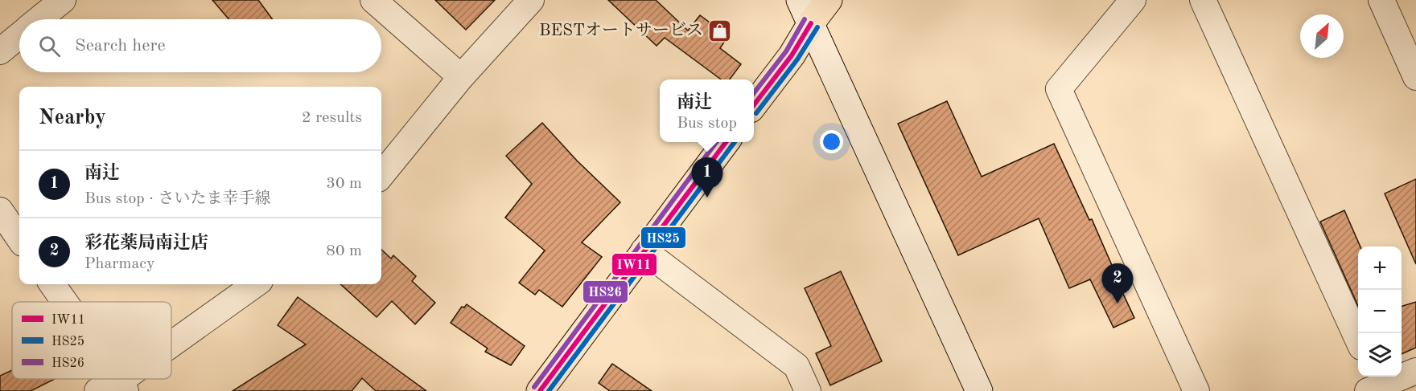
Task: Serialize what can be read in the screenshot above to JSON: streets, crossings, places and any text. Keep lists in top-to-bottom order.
{
  "places": {
    "shop": ["BESTオートサービス"]
  },
  "lines": ["transit line HS26", "transit line IW11", "transit line HS25"],
  "legend": ["IW11", "HS25", "HS26"],
  "north": "top right",
  "page": {
    "search": "Search here",
    "popup": ["南辻", "Bus stop"],
    "heading": ["Nearby", "2 results"],
    "list": [
      {
        "mark": "1",
        "name": "南辻",
        "note": "Bus stop · さいたま幸手線",
        "value": "30 m"
      },
      {
        "mark": "2",
        "name": "彩花薬局南辻店",
        "note": "Pharmacy",
        "value": "80 m"
      }
    ],
    "pins": ["1", "2"],
    "map_buttons": ["+", "−"]
  }
}
